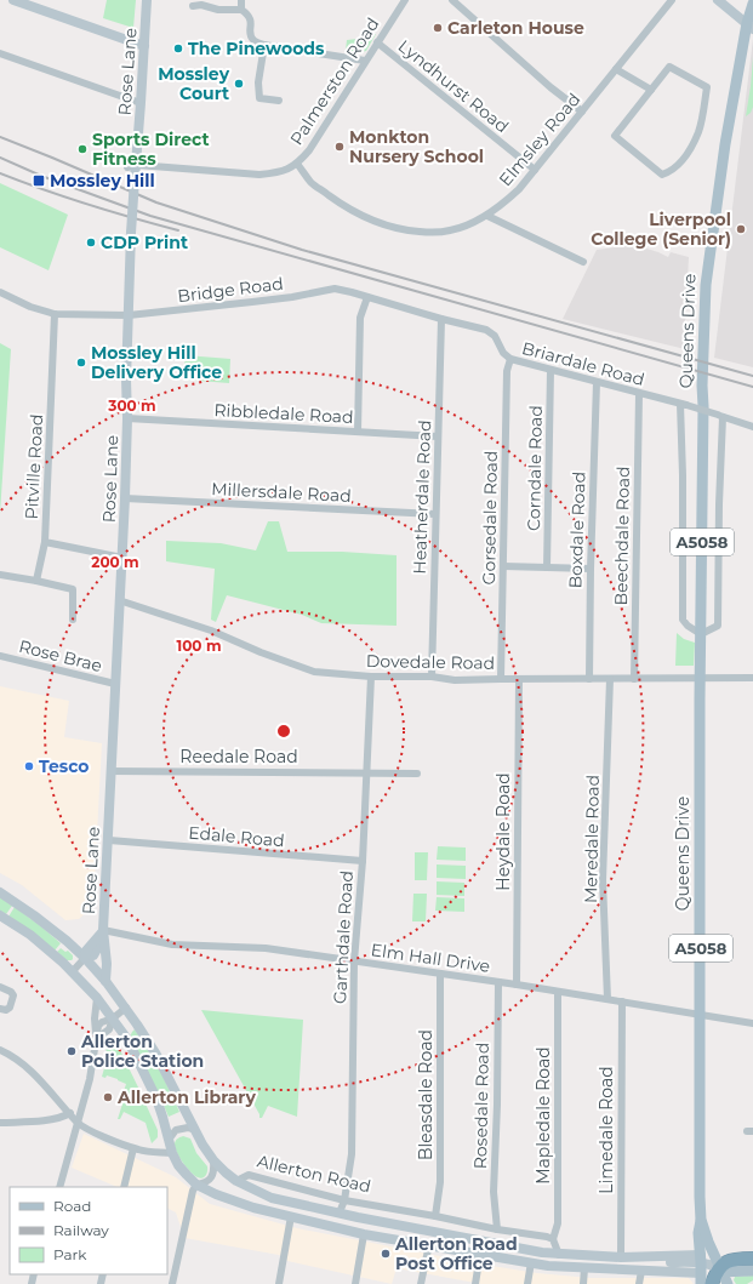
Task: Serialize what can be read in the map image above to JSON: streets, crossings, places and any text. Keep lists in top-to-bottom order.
{
  "streets": {
    "main road": [
      "Rose Lane",
      "Queens Drive",
      "A5058",
      "Allerton Road"
    ],
    "street": [
      "Palmerston Road",
      "Lyndhurst Road",
      "Elmsley Road",
      "Bridge Road",
      "Briardale Road",
      "Ribbledale Road",
      "Pitville Road",
      "Corndale Road",
      "Millersdale Road",
      "Heatherdale Road",
      "Gorsedale Road",
      "Boxdale Road",
      "Beechdale Road",
      "Rose Brae",
      "Dovedale Road",
      "Reedale Road",
      "Heydale Road",
      "Edale Road",
      "Meredale Road",
      "Garthdale Road",
      "Elm Hall Drive",
      "Bleasdale Road",
      "Rosedale Road",
      "Mapledale Road",
      "Limedale Road"
    ]
  },
  "crossings": [
    ["Rose Lane", "Palmerston Road"],
    ["Rose Lane", "Bridge Road"],
    ["Rose Lane", "Ribbledale Road"],
    ["Rose Lane", "Pitville Road"],
    ["Rose Lane", "Millersdale Road"],
    ["Rose Lane", "Rose Brae"],
    ["Rose Lane", "Dovedale Road"],
    ["Rose Lane", "Reedale Road"],
    ["Rose Lane", "Edale Road"],
    ["Rose Lane", "Elm Hall Drive"],
    ["Palmerston Road", "Lyndhurst Road"],
    ["Palmerston Road", "Elmsley Road"],
    ["Lyndhurst Road", "Elmsley Road"],
    ["Bridge Road", "Briardale Road"],
    ["Bridge Road", "Pitville Road"],
    ["Queens Drive", "Briardale Road"],
    ["Queens Drive", "Dovedale Road"],
    ["Queens Drive", "Elm Hall Drive"],
    ["Queens Drive", "Allerton Road"],
    ["Briardale Road", "Corndale Road"],
    ["Briardale Road", "Heatherdale Road"],
    ["Briardale Road", "Gorsedale Road"],
    ["Briardale Road", "Boxdale Road"],
    ["Briardale Road", "Beechdale Road"],
    ["Ribbledale Road", "Heatherdale Road"],
    ["Millersdale Road", "Heatherdale Road"],
    ["Heatherdale Road", "Dovedale Road"],
    ["Gorsedale Road", "Dovedale Road"],
    ["Boxdale Road", "Dovedale Road"],
    ["Beechdale Road", "Dovedale Road"],
    ["Dovedale Road", "Heydale Road"],
    ["Dovedale Road", "Meredale Road"],
    ["Dovedale Road", "Garthdale Road"],
    ["Reedale Road", "Garthdale Road"],
    ["Heydale Road", "Elm Hall Drive"],
    ["Edale Road", "Garthdale Road"],
    ["Meredale Road", "Elm Hall Drive"],
    ["Garthdale Road", "Elm Hall Drive"],
    ["Garthdale Road", "Allerton Road"],
    ["Elm Hall Drive", "Bleasdale Road"],
    ["Elm Hall Drive", "Rosedale Road"],
    ["Elm Hall Drive", "Mapledale Road"],
    ["Elm Hall Drive", "Limedale Road"],
    ["Bleasdale Road", "Allerton Road"],
    ["Rosedale Road", "Allerton Road"],
    ["Mapledale Road", "Allerton Road"],
    ["Limedale Road", "Allerton Road"]
  ],
  "places": {
    "other": [
      "Carleton House",
      "The Pinewoods",
      "Mossley Court",
      "Monkton Nursery School",
      "Sports Direct Fitness",
      "Liverpool College (Senior)",
      "CDP Print",
      "Mossley Hill Delivery Office",
      "Tesco",
      "Allerton Police Station",
      "Allerton Library",
      "Allerton Road Post Office"
    ],
    "transit": ["Mossley Hill"]
  },
  "legend": ["Road", "Railway", "Park"],
  "rings": ["300 m", "200 m", "100 m"]
}
